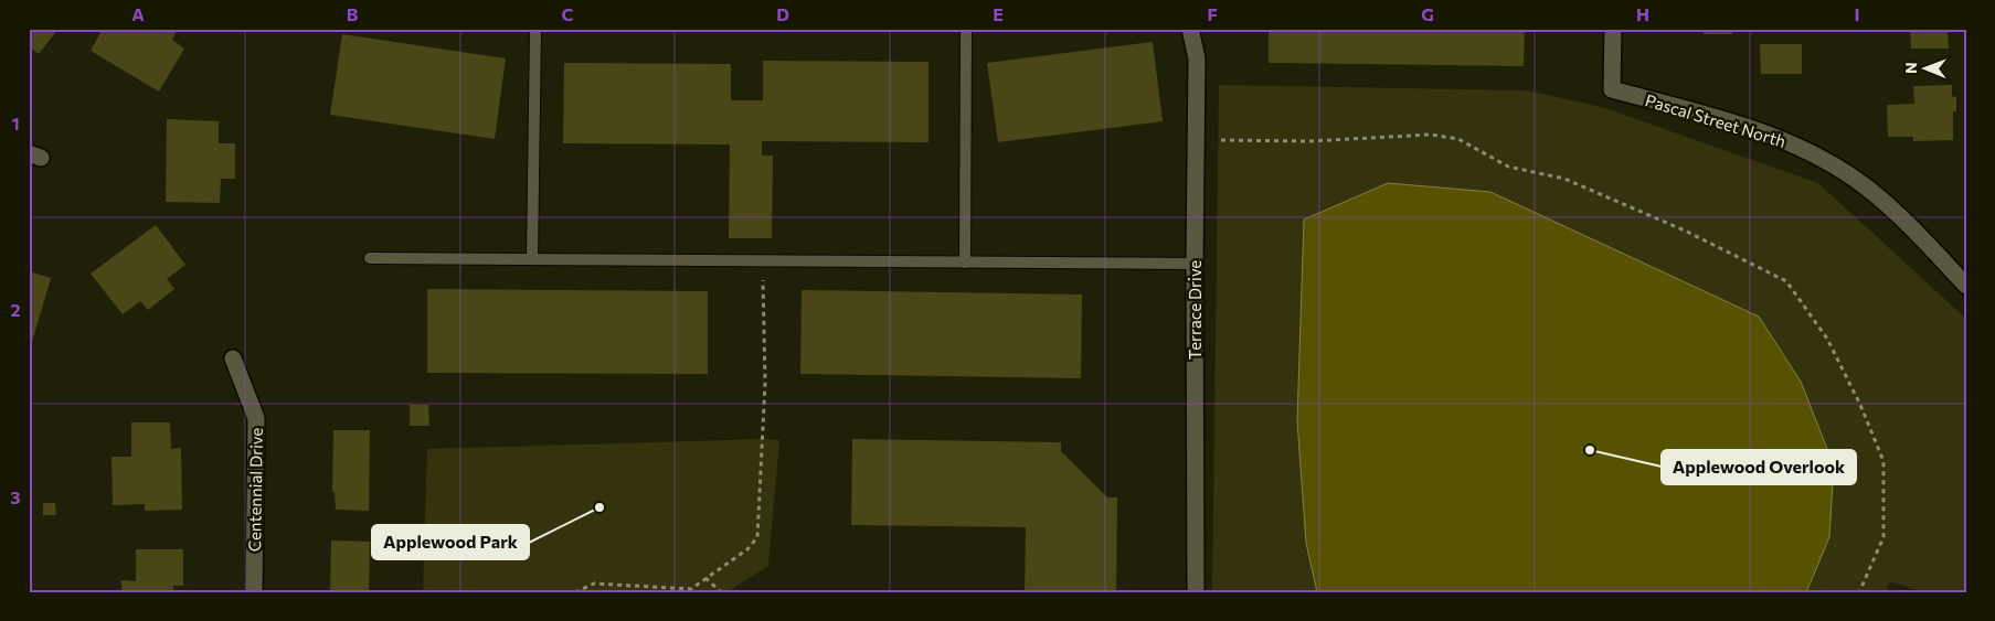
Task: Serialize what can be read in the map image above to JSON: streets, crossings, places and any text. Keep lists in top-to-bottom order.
{
  "streets": {
    "street": ["Pascal Street North", "Terrace Drive", "Centennial Drive"]
  },
  "places": ["Applewood Overlook", "Applewood Park"],
  "north": "left",
  "grid": {
    "columns": [
      "A",
      "B",
      "C",
      "D",
      "E",
      "F",
      "G",
      "H",
      "I"
    ],
    "rows": ["1", "2", "3"]
  }
}
